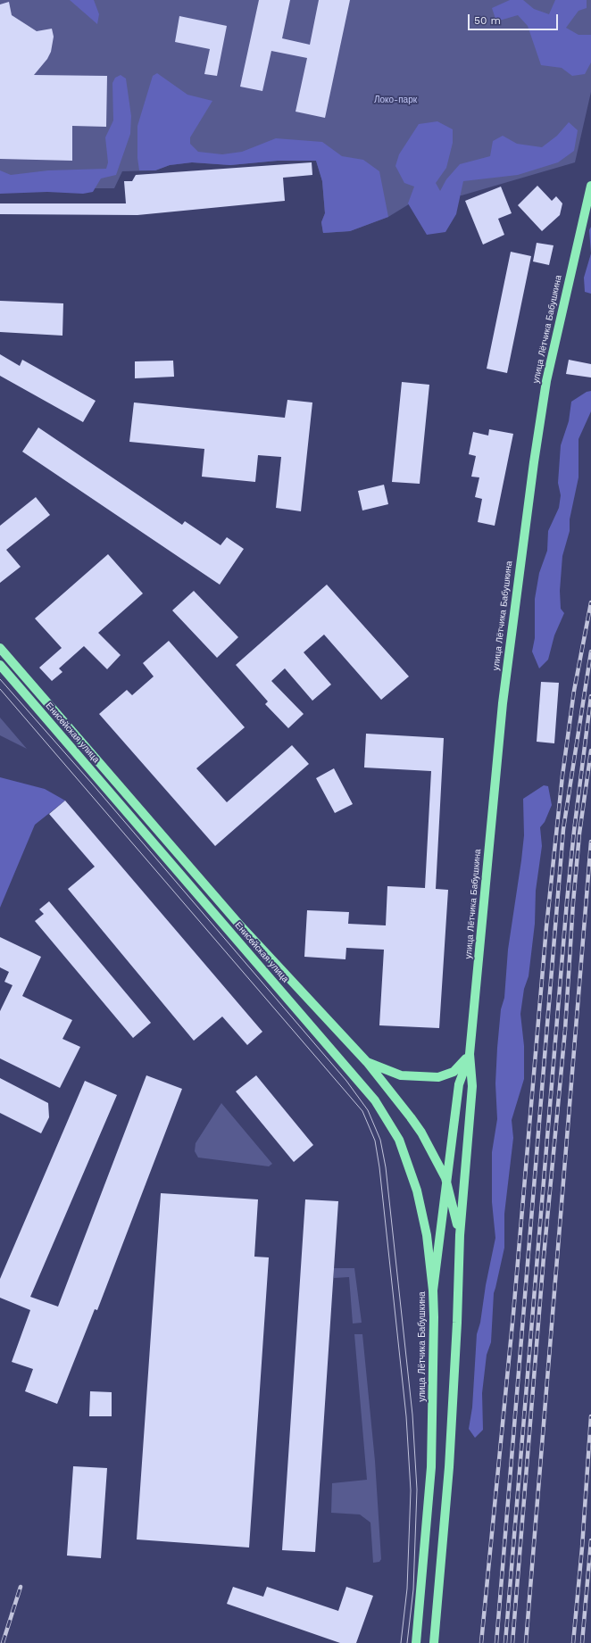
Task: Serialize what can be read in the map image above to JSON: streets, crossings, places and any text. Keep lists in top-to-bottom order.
{
  "streets": {
    "main road": ["улица Лётчика Бабушкина", "Енисейская улица"]
  },
  "crossings": [
    ["улица Лётчика Бабушкина", "Енисейская улица"]
  ],
  "parks": ["Локо-парк"],
  "scale_bar": "50 m"
}
